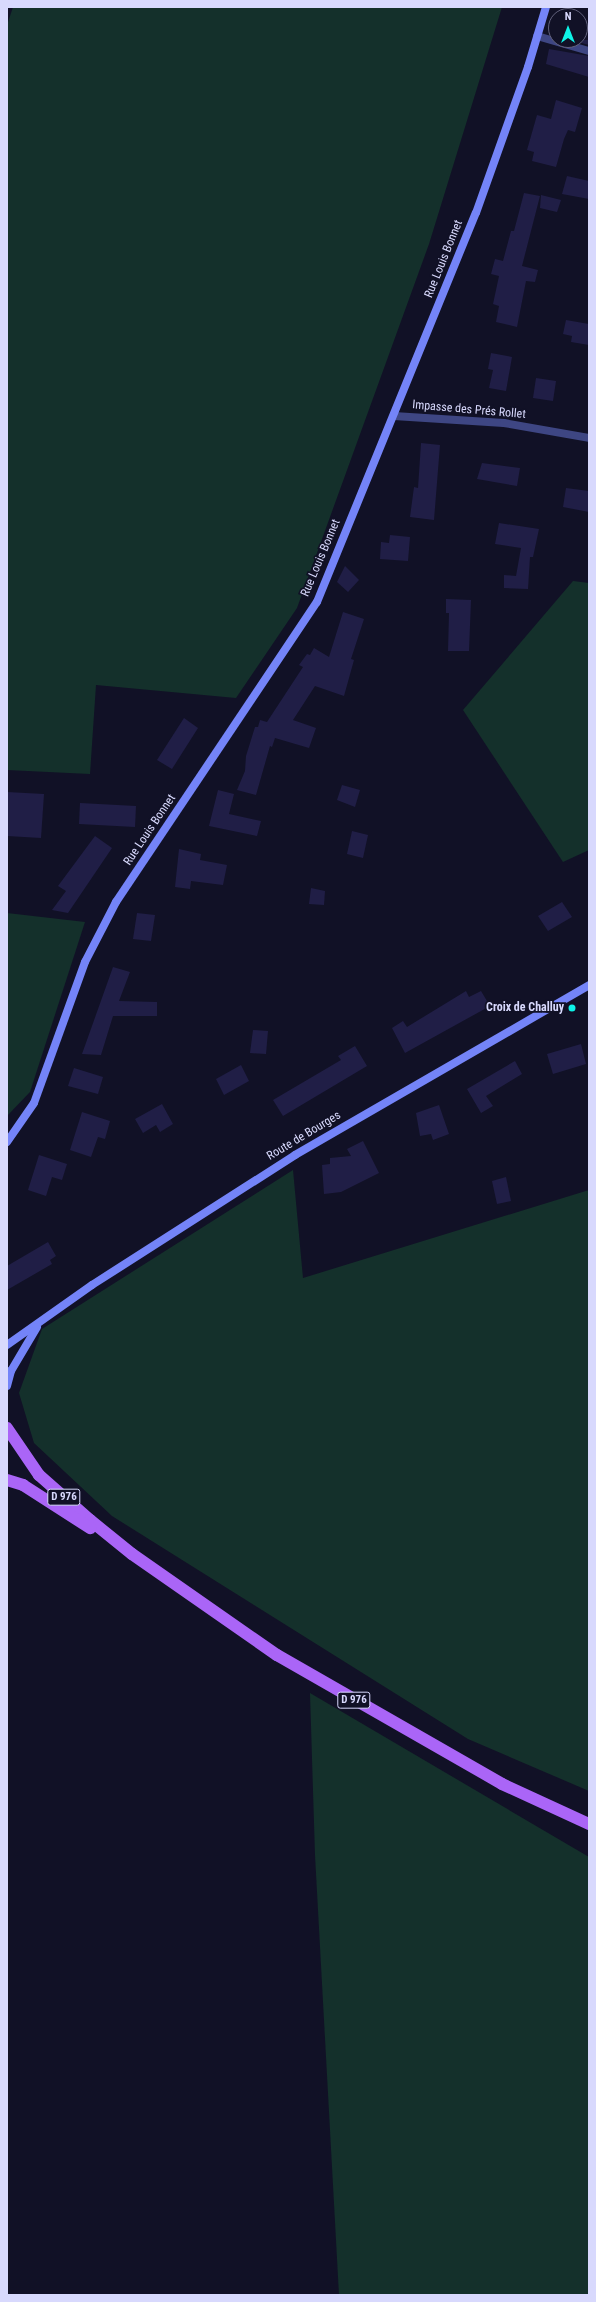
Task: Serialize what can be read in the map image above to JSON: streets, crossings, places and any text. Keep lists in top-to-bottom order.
{
  "streets": {
    "main road": ["D 976"],
    "street": ["Rue Louis Bonnet", "Impasse des Prés Rollet", "Route de Bourges"]
  },
  "crossings": [
    ["Rue Louis Bonnet", "Impasse des Prés Rollet"]
  ],
  "places": ["Croix de Challuy"],
  "north": "top"
}
